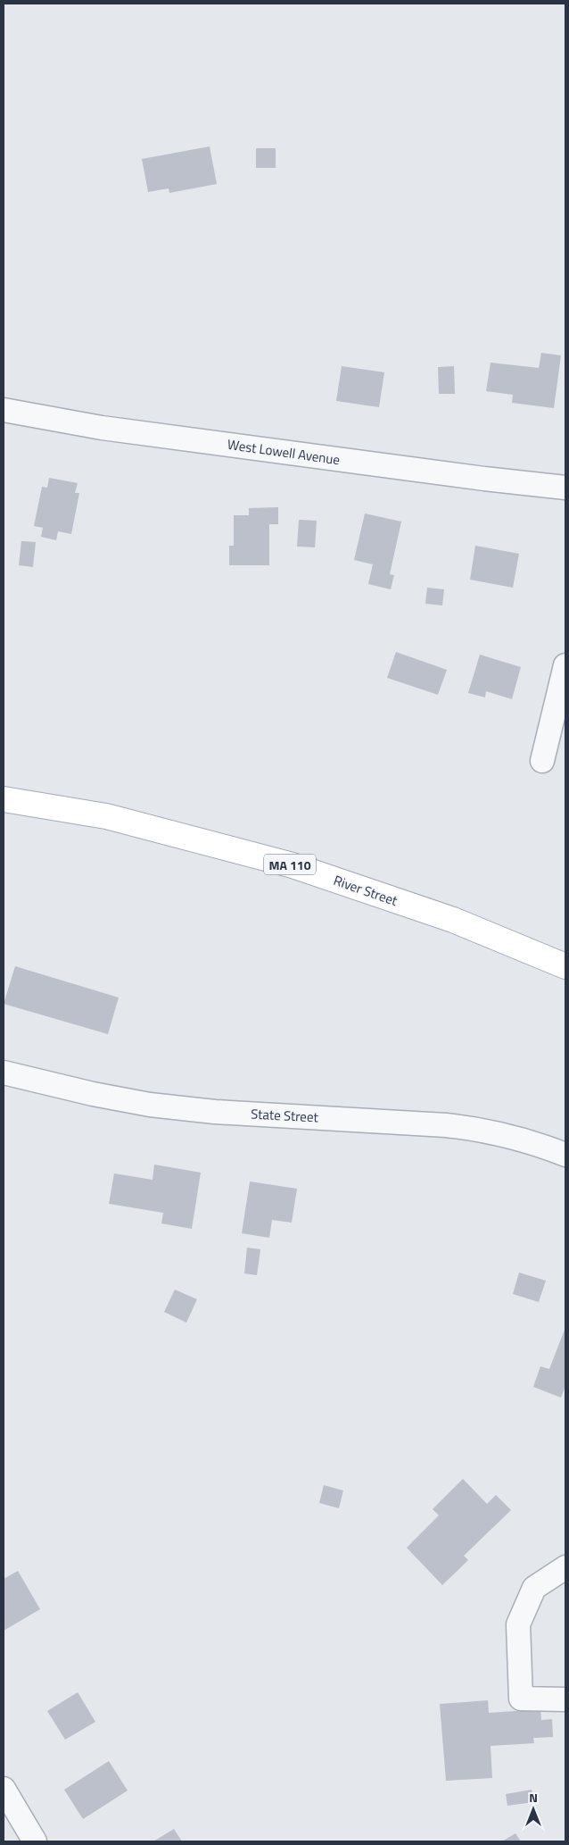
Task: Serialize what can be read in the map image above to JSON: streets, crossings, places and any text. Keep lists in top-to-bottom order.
{
  "streets": {
    "main road": ["MA 110", "River Street"],
    "street": ["West Lowell Avenue", "State Street"]
  },
  "north": "top"
}
